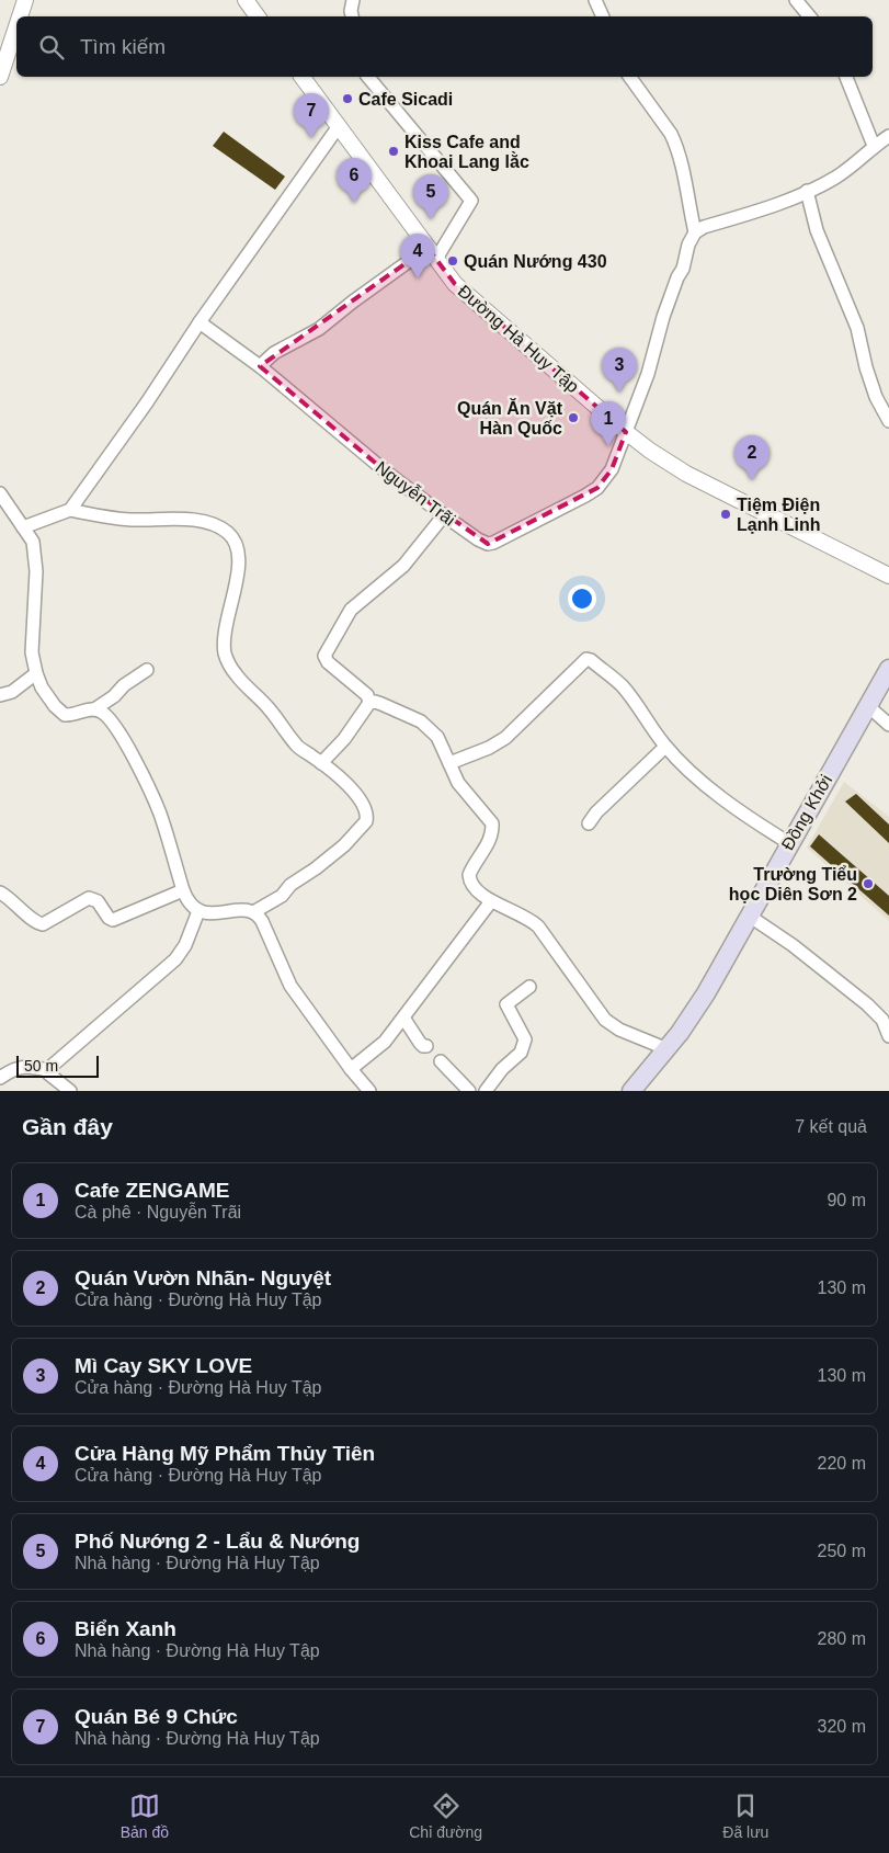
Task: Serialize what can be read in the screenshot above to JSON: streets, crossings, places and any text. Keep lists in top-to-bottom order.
{
  "streets": {
    "main road": ["Đồng Khởi"],
    "street": ["Đường Hà Huy Tập", "Nguyễn Trãi"]
  },
  "crossings": [
    ["Đường Hà Huy Tập", "Nguyễn Trãi"]
  ],
  "places": [
    "Cafe Sicadi",
    "Kiss Cafe and Khoai Lang lằc",
    "Quán Nướng 430",
    "Quán Ăn Vặt Hàn Quốc",
    "Tiệm Điện Lạnh Linh",
    "Trường Tiểu học Diên Sơn 2"
  ],
  "scale_bar": "50 m",
  "page": {
    "search": "Tìm kiếm",
    "pins": [
      "7",
      "6",
      "5",
      "4",
      "3",
      "1",
      "2"
    ],
    "scale": "50 m",
    "heading": ["Gần đây", "7 kết quả"],
    "list": [
      {
        "mark": "1",
        "name": "Cafe ZENGAME",
        "note": "Cà phê · Nguyễn Trãi",
        "value": "90 m"
      },
      {
        "mark": "2",
        "name": "Quán Vườn Nhãn- Nguyệt",
        "note": "Cửa hàng · Đường Hà Huy Tập",
        "value": "130 m"
      },
      {
        "mark": "3",
        "name": "Mì Cay SKY LOVE",
        "note": "Cửa hàng · Đường Hà Huy Tập",
        "value": "130 m"
      },
      {
        "mark": "4",
        "name": "Cửa Hàng Mỹ Phẩm Thủy Tiên",
        "note": "Cửa hàng · Đường Hà Huy Tập",
        "value": "220 m"
      },
      {
        "mark": "5",
        "name": "Phố Nướng 2 - Lẩu & Nướng",
        "note": "Nhà hàng · Đường Hà Huy Tập",
        "value": "250 m"
      },
      {
        "mark": "6",
        "name": "Biển Xanh",
        "note": "Nhà hàng · Đường Hà Huy Tập",
        "value": "280 m"
      },
      {
        "mark": "7",
        "name": "Quán Bé 9 Chức",
        "note": "Nhà hàng · Đường Hà Huy Tập",
        "value": "320 m"
      }
    ],
    "nav": ["Bản đồ", "Chỉ đường", "Đã lưu"]
  }
}
